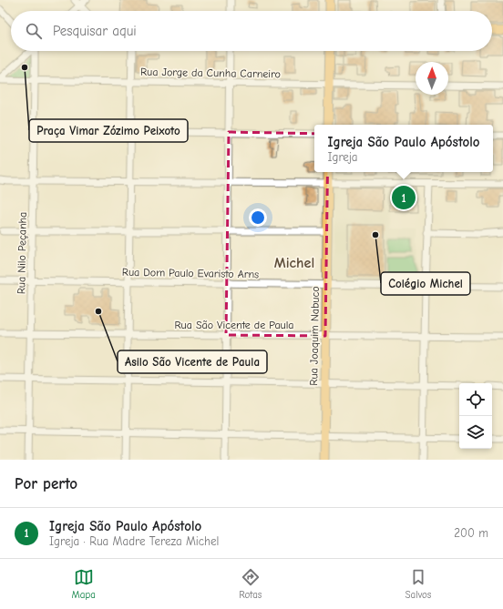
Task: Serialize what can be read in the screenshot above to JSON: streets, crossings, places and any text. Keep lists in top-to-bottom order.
{
  "streets": {
    "main road": ["Rua Joaquim Nabuco"],
    "street": [
      "Rua Jorge da Cunha Carneiro",
      "Rua Nilo Peçanha",
      "Rua Dom Paulo Evaristo Arns",
      "Rua São Vicente de Paula"
    ]
  },
  "crossings": [
    ["Rua Jorge da Cunha Carneiro", "Rua Nilo Peçanha"],
    ["Rua Nilo Peçanha", "Rua Dom Paulo Evaristo Arns"],
    ["Rua Nilo Peçanha", "Rua São Vicente de Paula"],
    ["Rua Dom Paulo Evaristo Arns", "Rua Joaquim Nabuco"],
    ["Rua São Vicente de Paula", "Rua Joaquim Nabuco"]
  ],
  "districts": ["Michel"],
  "places": ["Praça Vimar Zózimo Peixoto", "Colégio Michel", "Asilo São Vicente de Paula"],
  "north": "top",
  "page": {
    "search": "Pesquisar aqui",
    "popup": ["Igreja São Paulo Apóstolo", "Igreja"],
    "pins": "1",
    "heading": "Por perto",
    "list": [
      {
        "mark": "1",
        "name": "Igreja São Paulo Apóstolo",
        "note": "Igreja · Rua Madre Tereza Michel",
        "value": "200 m"
      }
    ],
    "nav": ["Mapa", "Rotas", "Salvos"]
  }
}
